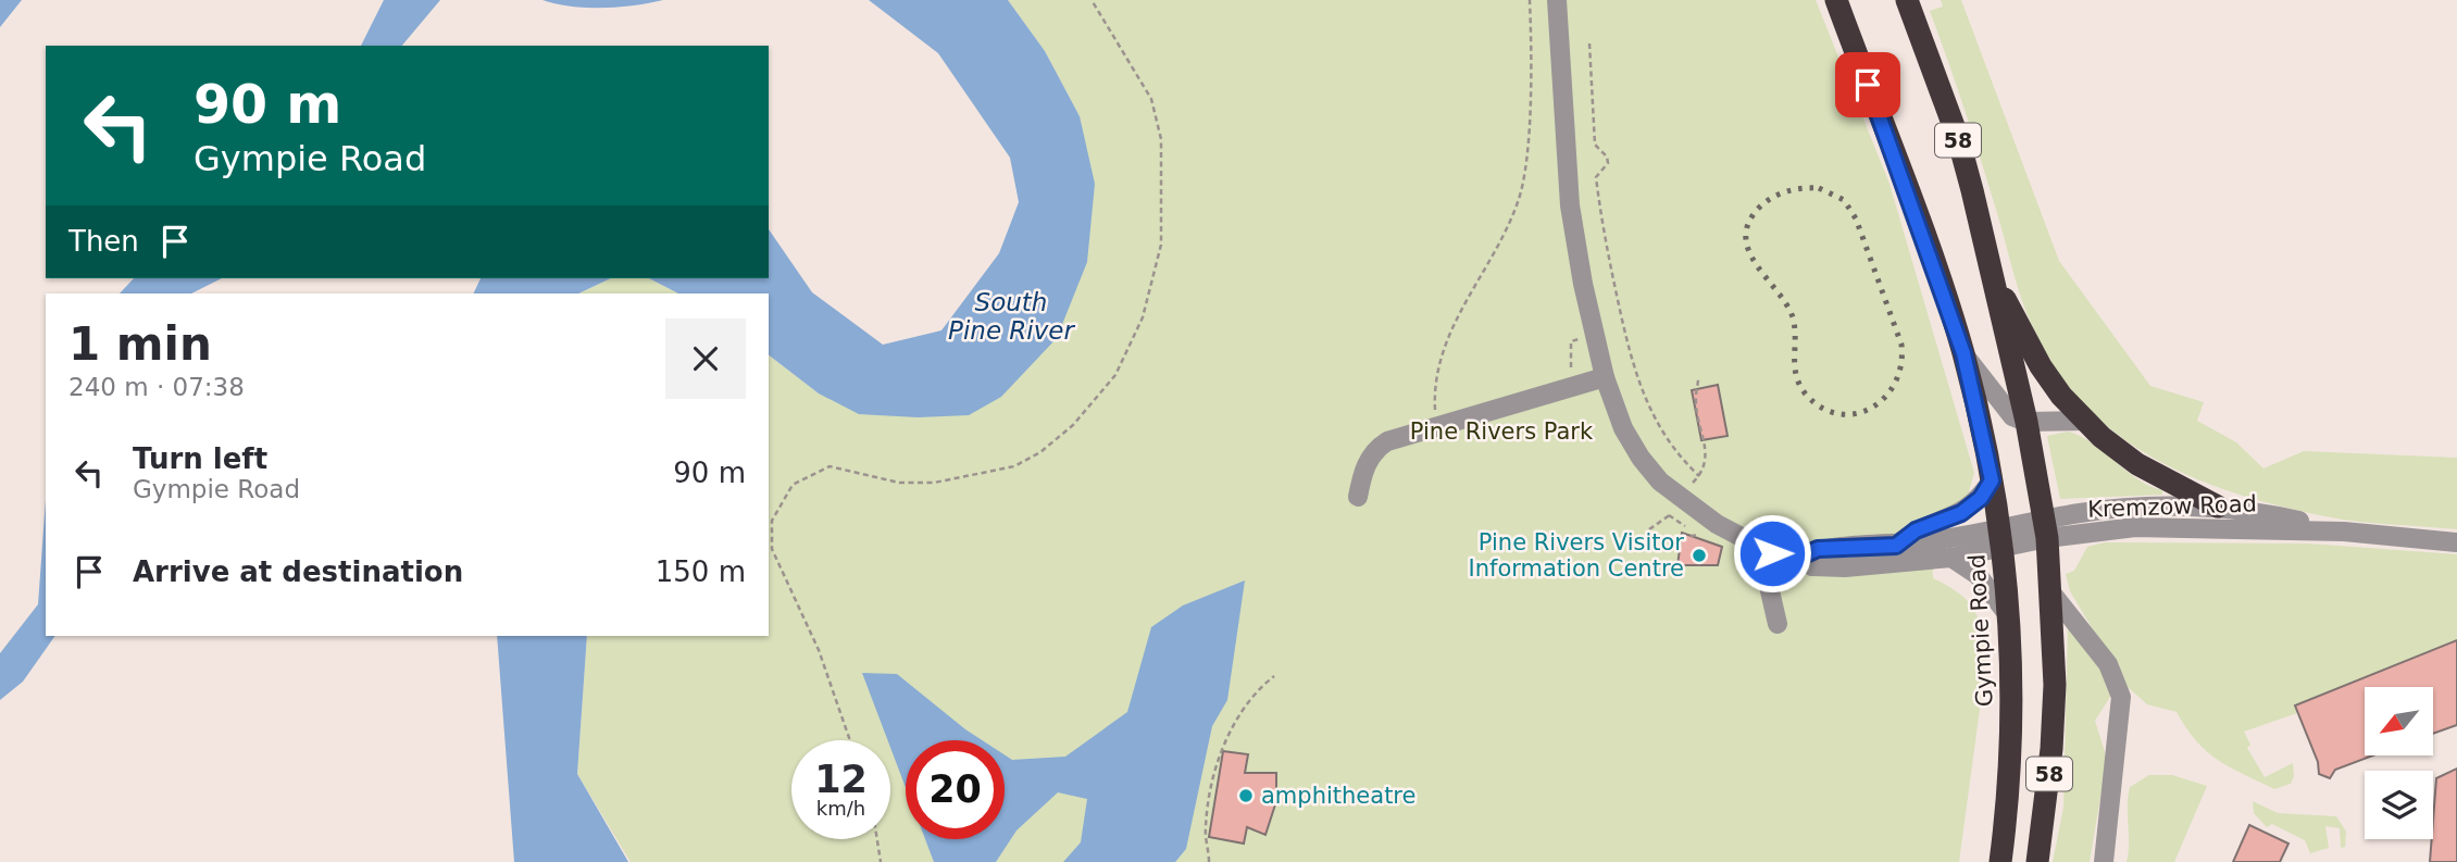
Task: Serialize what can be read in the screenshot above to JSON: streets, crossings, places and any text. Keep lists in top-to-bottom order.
{
  "streets": {
    "highway": ["58", "Gympie Road"],
    "street": ["Kremzow Road"]
  },
  "crossings": [
    ["58", "Kremzow Road"],
    ["58", "Gympie Road"],
    ["Kremzow Road", "Gympie Road"]
  ],
  "water": ["South Pine River"],
  "parks": ["Pine Rivers Park"],
  "places": ["Pine Rivers Visitor Information Centre", "amphitheatre"],
  "north": "bottom left",
  "page": {
    "turn": ["90 m", "Gympie Road"],
    "then": "Then",
    "heading": ["1 min", "240 m · 07:38"],
    "list": [
      {
        "name": "Turn left",
        "note": "Gympie Road",
        "value": "90 m"
      },
      {
        "name": "Arrive at destination",
        "value": "150 m"
      }
    ],
    "speed": "12 km/h",
    "limit": "20"
  }
}
